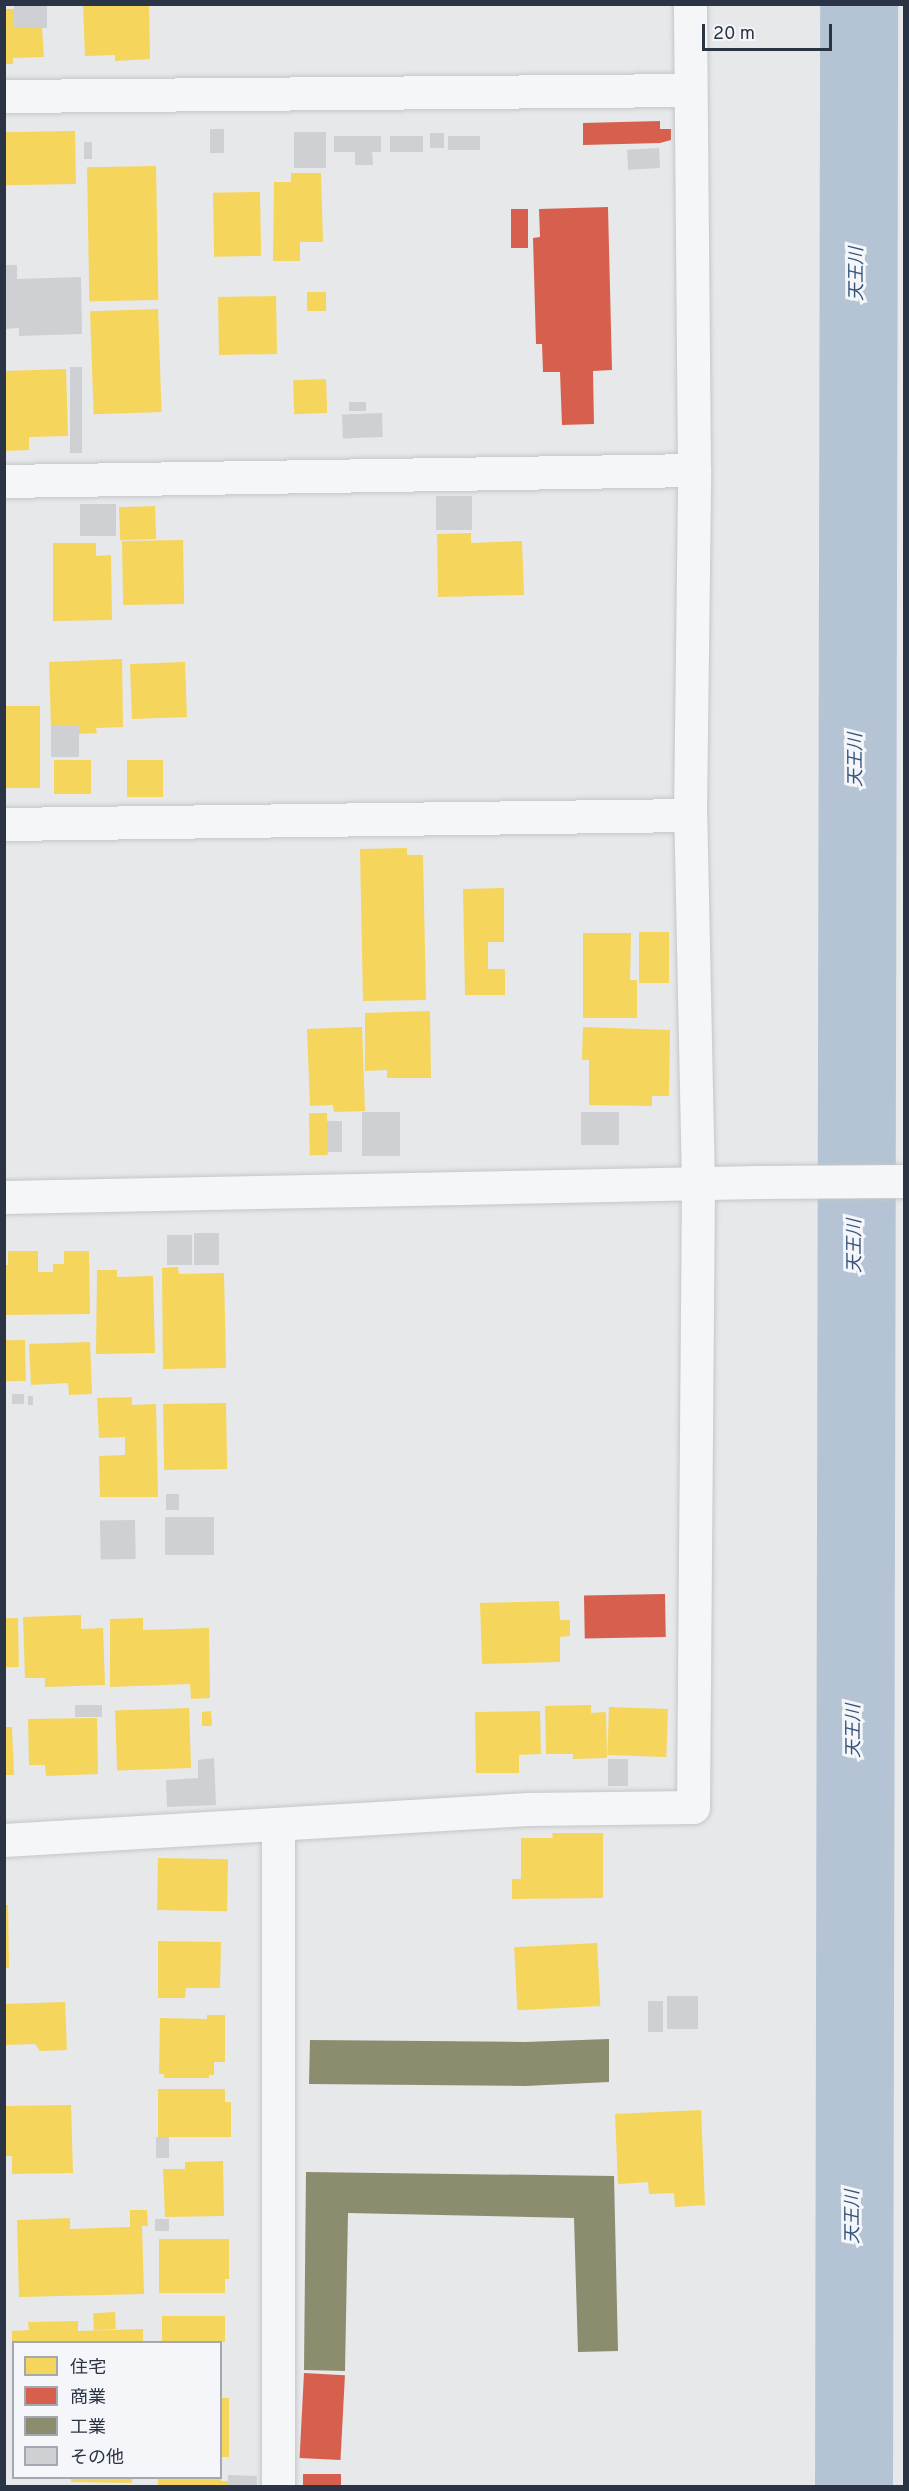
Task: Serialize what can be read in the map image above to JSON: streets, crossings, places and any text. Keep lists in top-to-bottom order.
{
  "water": ["天王川"],
  "legend": [
    "住宅",
    "商業",
    "工業",
    "その他"
  ],
  "scale_bar": "20 m"
}
